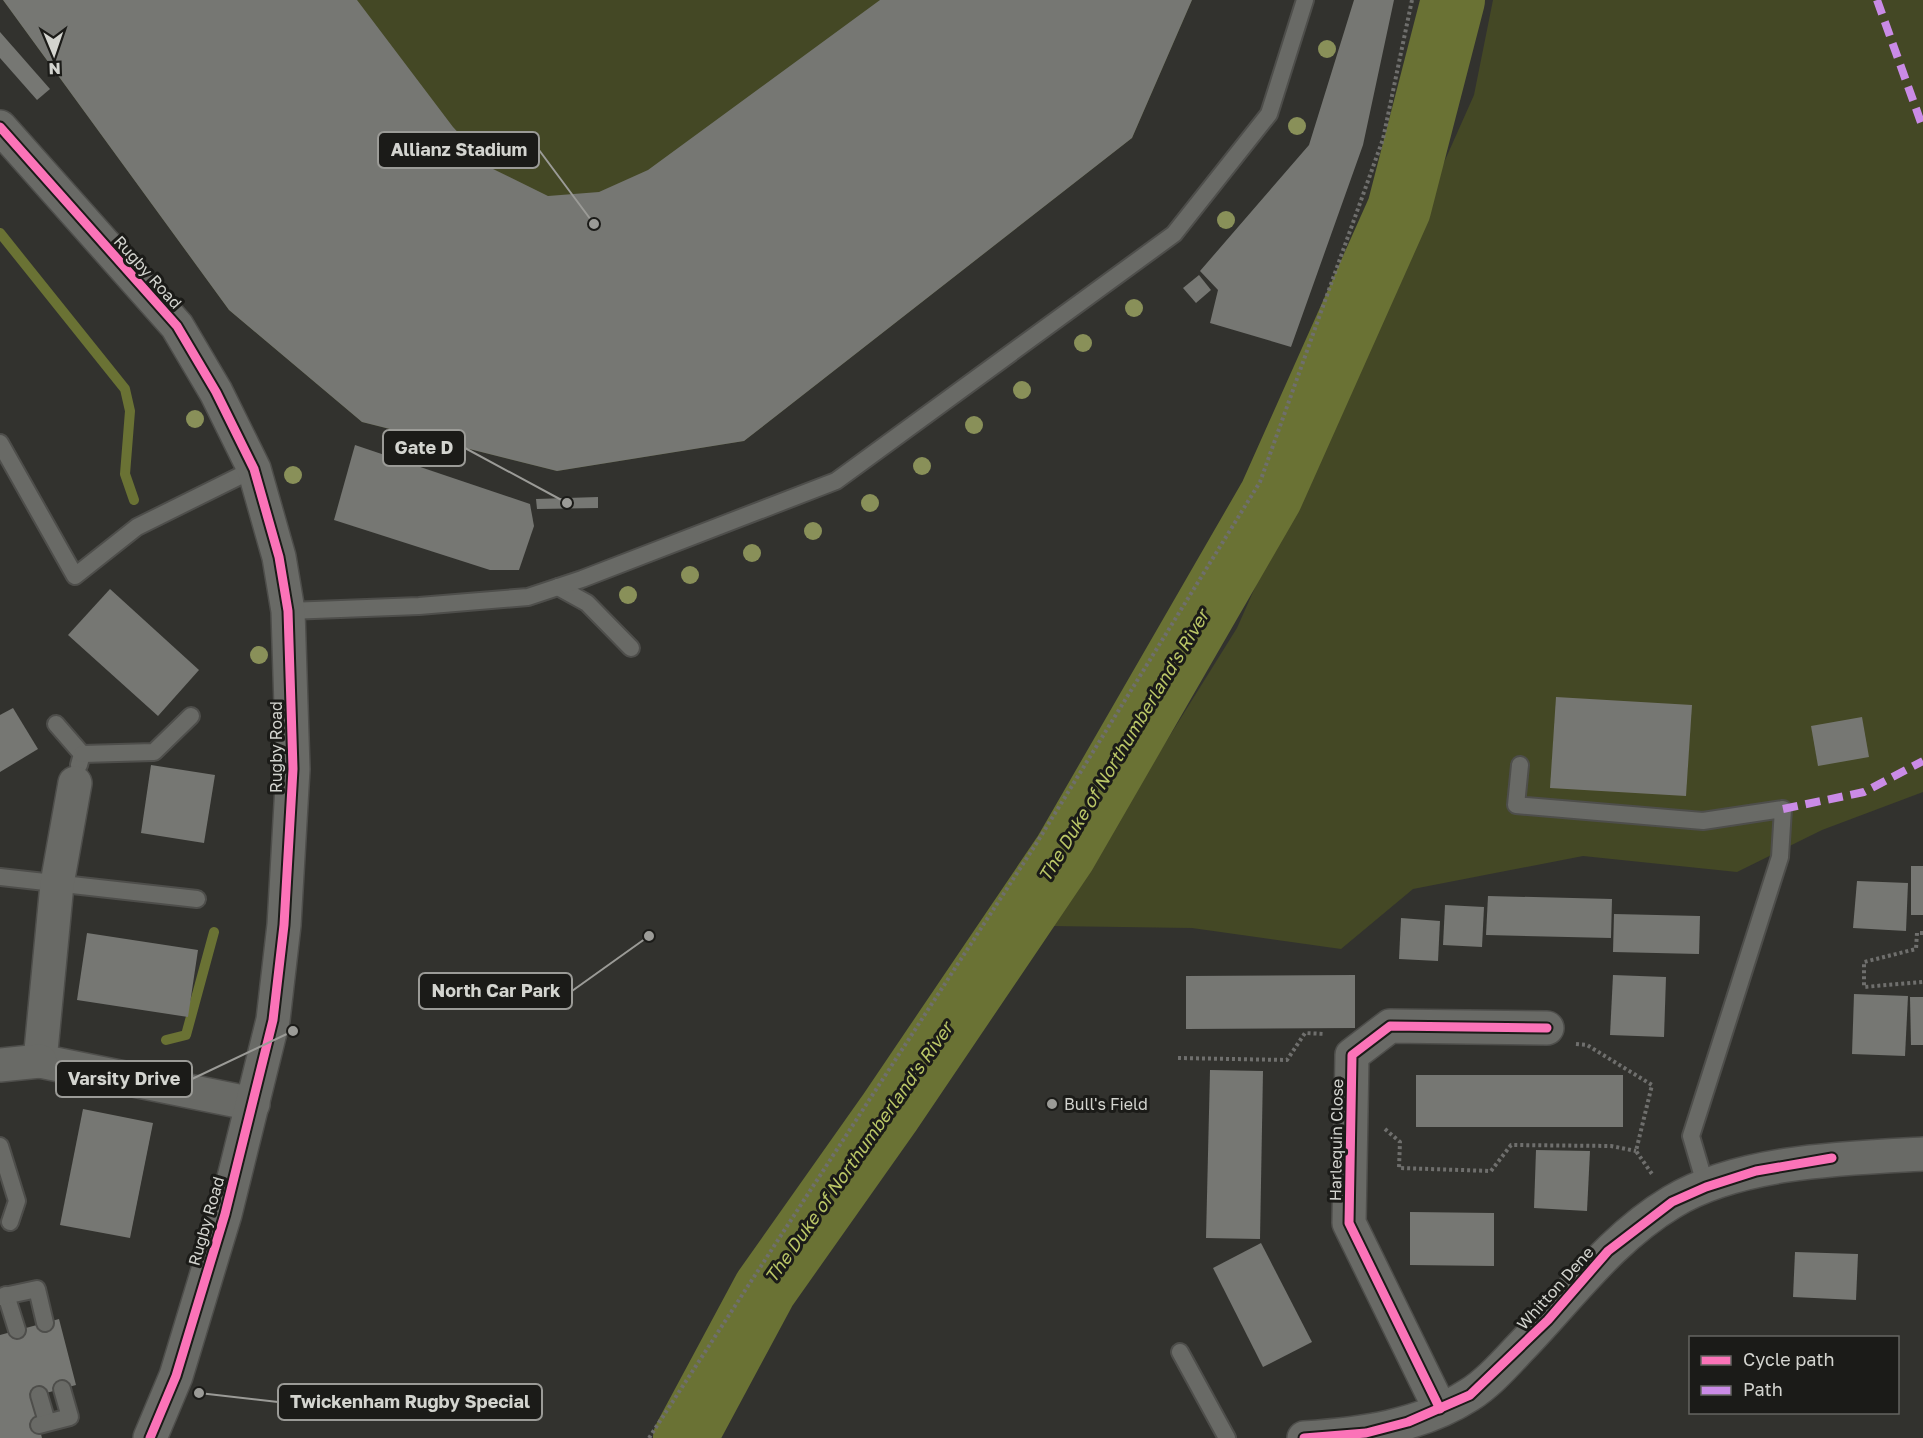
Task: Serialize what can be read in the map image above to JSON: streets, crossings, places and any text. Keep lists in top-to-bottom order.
{
  "streets": {
    "street": ["Rugby Road", "Harlequin Close", "Whitton Dene"]
  },
  "crossings": [
    ["Harlequin Close", "Whitton Dene"]
  ],
  "water": ["The Duke of Northumberland's River"],
  "places": [
    "Allianz Stadium",
    "Gate D",
    "North Car Park",
    "Varsity Drive",
    "Bull's Field",
    "Twickenham Rugby Special"
  ],
  "legend": ["Cycle path", "Path"],
  "north": "bottom"
}
